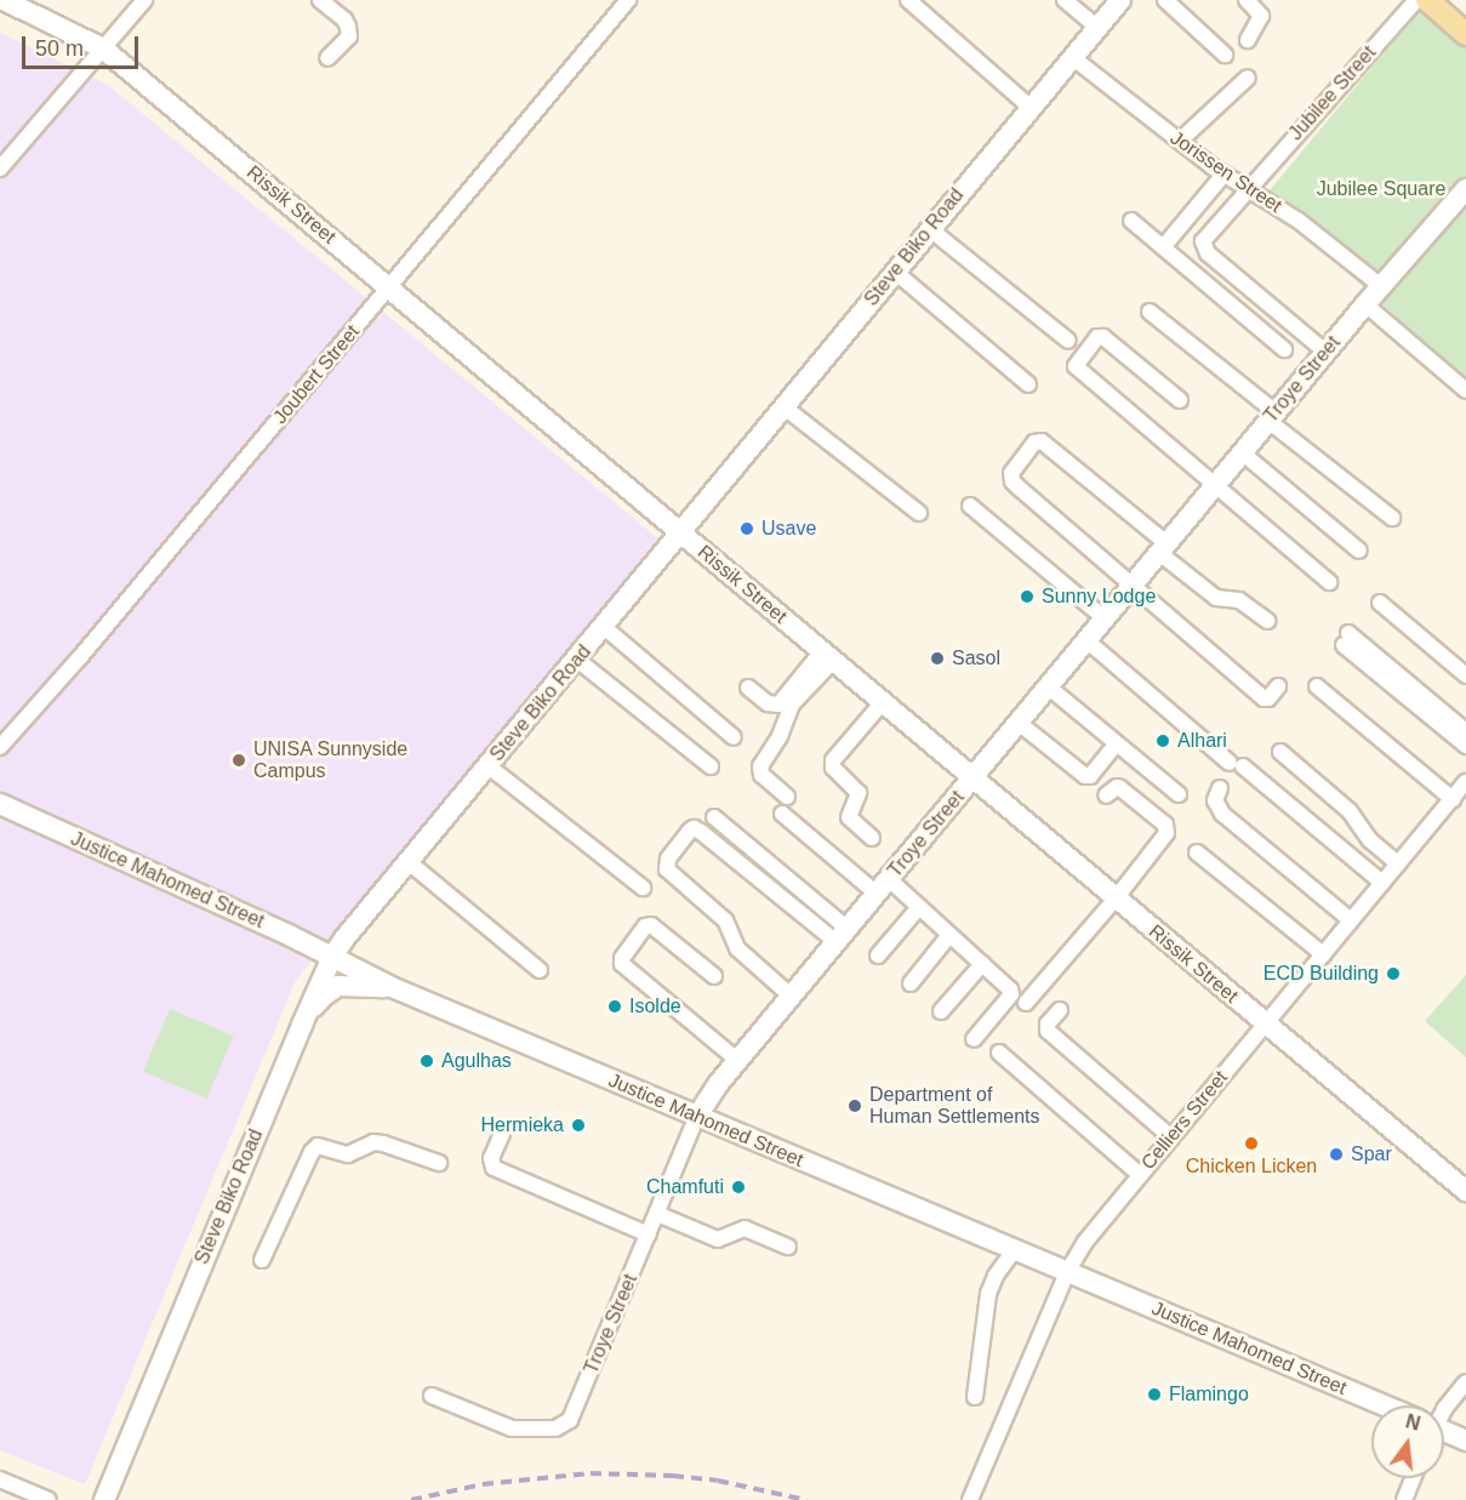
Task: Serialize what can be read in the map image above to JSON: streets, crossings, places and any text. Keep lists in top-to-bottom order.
{
  "streets": {
    "main road": [
      "Rissik Street",
      "Steve Biko Road",
      "Troye Street",
      "Justice Mahomed Street"
    ],
    "street": [
      "Jubilee Street",
      "Jorissen Street",
      "Joubert Street",
      "Celliers Street"
    ]
  },
  "crossings": [
    ["Jubilee Street", "Jorissen Street"],
    ["Jubilee Street", "Troye Street"],
    ["Jorissen Street", "Steve Biko Road"],
    ["Jorissen Street", "Troye Street"],
    ["Rissik Street", "Steve Biko Road"],
    ["Rissik Street", "Joubert Street"],
    ["Rissik Street", "Troye Street"],
    ["Rissik Street", "Celliers Street"],
    ["Steve Biko Road", "Justice Mahomed Street"],
    ["Troye Street", "Justice Mahomed Street"],
    ["Justice Mahomed Street", "Celliers Street"]
  ],
  "parks": ["Jubilee Square"],
  "places": [
    "Usave",
    "Sunny Lodge",
    "Sasol",
    "Alhari",
    "UNISA Sunnyside Campus",
    "ECD Building",
    "Isolde",
    "Agulhas",
    "Department of Human Settlements",
    "Hermieka",
    "Chicken Licken",
    "Spar",
    "Chamfuti",
    "Flamingo"
  ],
  "scale_bar": "50 m",
  "north": "top"
}
